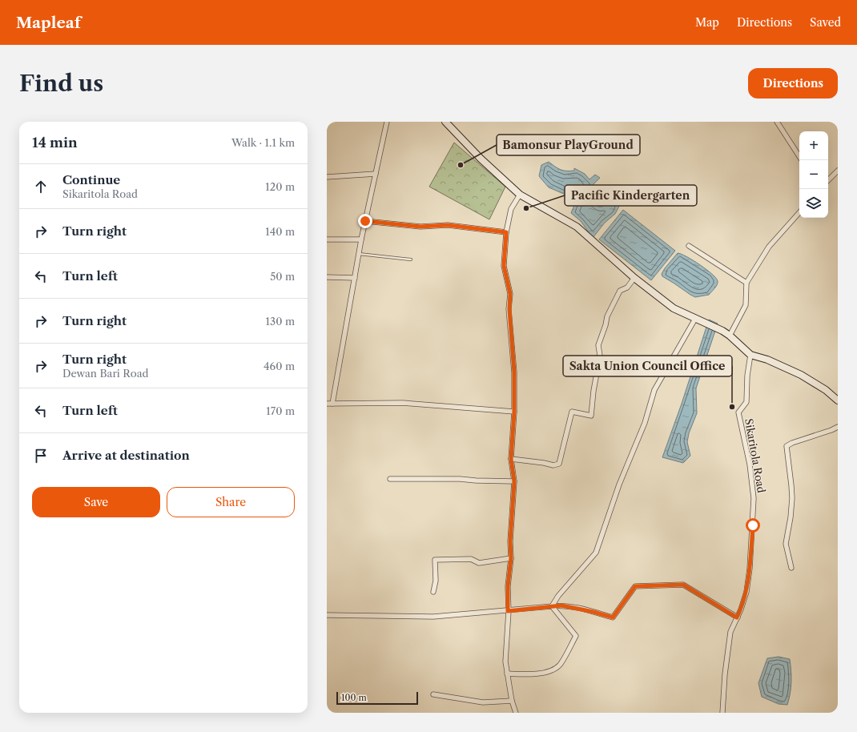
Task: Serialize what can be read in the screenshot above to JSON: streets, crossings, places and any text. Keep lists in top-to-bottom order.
{
  "streets": {
    "street": ["Sikaritola Road"]
  },
  "places": ["Bamonsur PlayGround", "Pacific Kindergarten", "Sakta Union Council Office"],
  "scale_bar": "100 m",
  "page": {
    "header": "Mapleaf",
    "nav": ["Map", "Directions", "Saved"],
    "buttons": [
      "Directions",
      ["Save", "Share"]
    ],
    "title": "Find us",
    "heading": ["14 min", "Walk · 1.1 km"],
    "map_buttons": ["+", "−"],
    "list": [
      ["Continue", "Sikaritola Road", "120 m"],
      ["Turn right", "140 m"],
      ["Turn left", "50 m"],
      ["Turn right", "130 m"],
      ["Turn right", "Dewan Bari Road", "460 m"],
      ["Turn left", "170 m"],
      "Arrive at destination"
    ],
    "scale": "100 m"
  }
}
